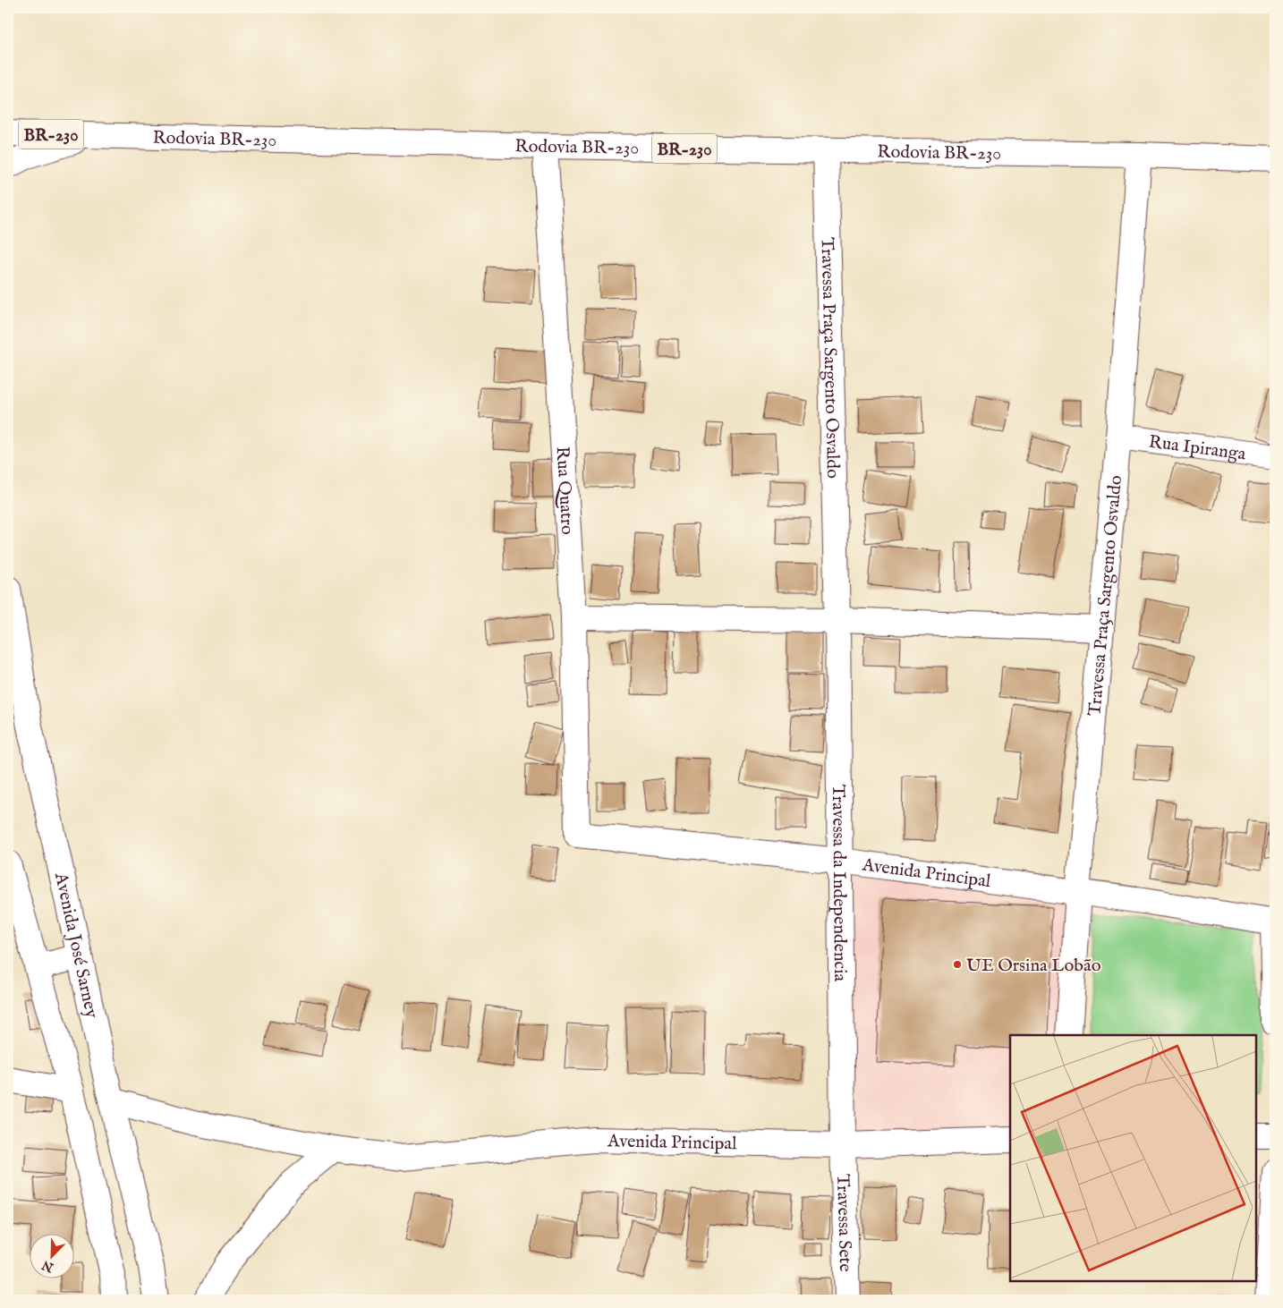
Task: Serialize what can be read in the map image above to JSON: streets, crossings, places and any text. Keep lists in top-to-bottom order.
{
  "streets": {
    "street": [
      "BR-230",
      "Rodovia BR-230",
      "Travessa Praça Sargento Osvaldo",
      "Rua Ipiranga",
      "Rua Quatro",
      "Avenida Principal",
      "Travessa da Independencia",
      "Avenida José Sarney",
      "Travessa Sete"
    ]
  },
  "crossings": [
    ["BR-230", "Rodovia BR-230"],
    ["Rodovia BR-230", "Travessa Praça Sargento Osvaldo"],
    ["Rodovia BR-230", "Rua Quatro"],
    ["Travessa Praça Sargento Osvaldo", "Rua Ipiranga"],
    ["Travessa Praça Sargento Osvaldo", "Avenida Principal"],
    ["Travessa Praça Sargento Osvaldo", "Travessa da Independencia"],
    ["Rua Quatro", "Avenida Principal"],
    ["Avenida Principal", "Travessa da Independencia"],
    ["Avenida Principal", "Avenida José Sarney"],
    ["Avenida Principal", "Travessa Sete"],
    ["Travessa da Independencia", "Travessa Sete"]
  ],
  "places": ["UE Orsina Lobão"],
  "north": "bottom left"
}
